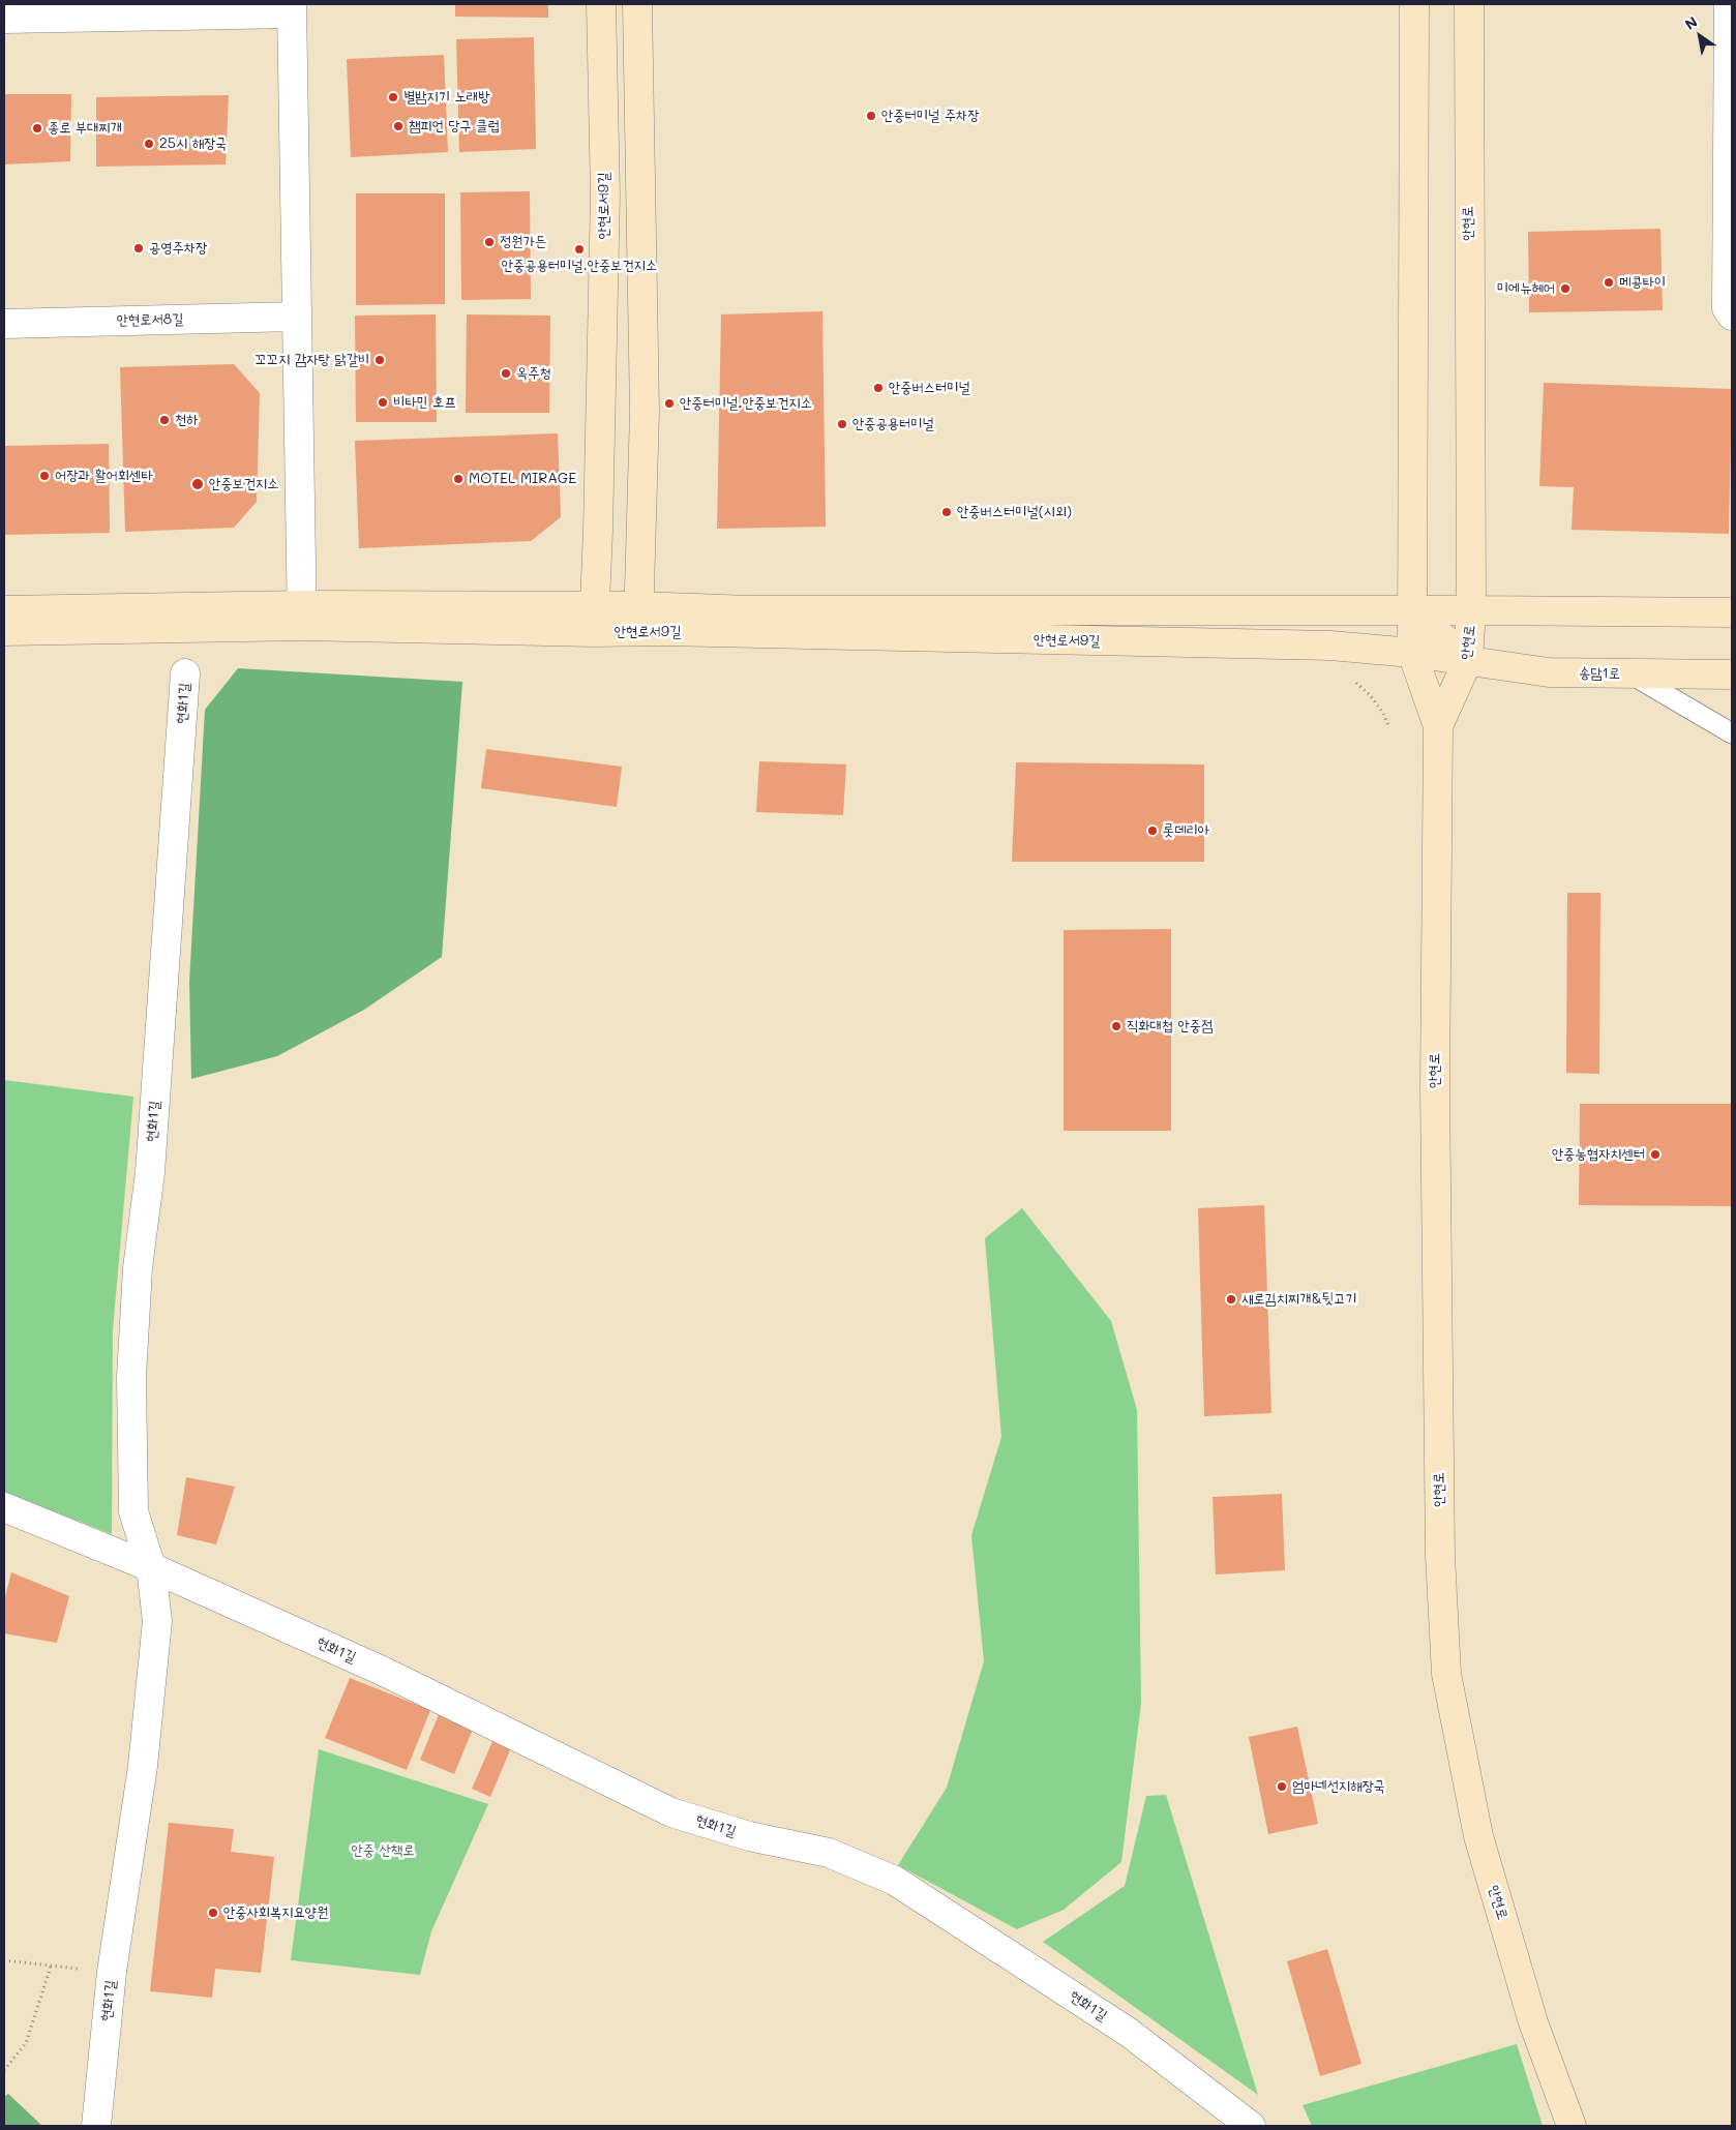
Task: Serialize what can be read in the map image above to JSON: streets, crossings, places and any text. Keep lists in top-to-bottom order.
{
  "streets": {
    "street": [
      "안현로서9길",
      "안현로",
      "안현로서8길",
      "송담1로",
      "현화1길"
    ]
  },
  "crossings": [
    ["안현로서9길", "송담1로"],
    ["안현로", "송담1로"]
  ],
  "parks": ["안중 산책로"],
  "places": [
    "별밤지기 노래방",
    "안중터미널 주차장",
    "챔피언 당구 클럽",
    "종로 부대찌개",
    "25시 해장국",
    "정원가든",
    "공영주차장",
    "안중공용터미널.안중보건지소",
    "메콩타이",
    "미에뉴헤어",
    "꼬꼬지 감자탕 닭갈비",
    "옥주청",
    "안중버스터미널",
    "비타민 호프",
    "안중터미널.안중보건지소",
    "천하",
    "안중공용터미널",
    "어장과 활어회센타",
    "MOTEL MIRAGE",
    "안중보건지소",
    "안중버스터미널(시외)",
    "롯데리아",
    "직화대첩 안중점",
    "안중농협자치센터",
    "새로김치찌개&뒷고기",
    "엄마네선지해장국",
    "안중사회복지요양원"
  ],
  "north": "top left"
}
